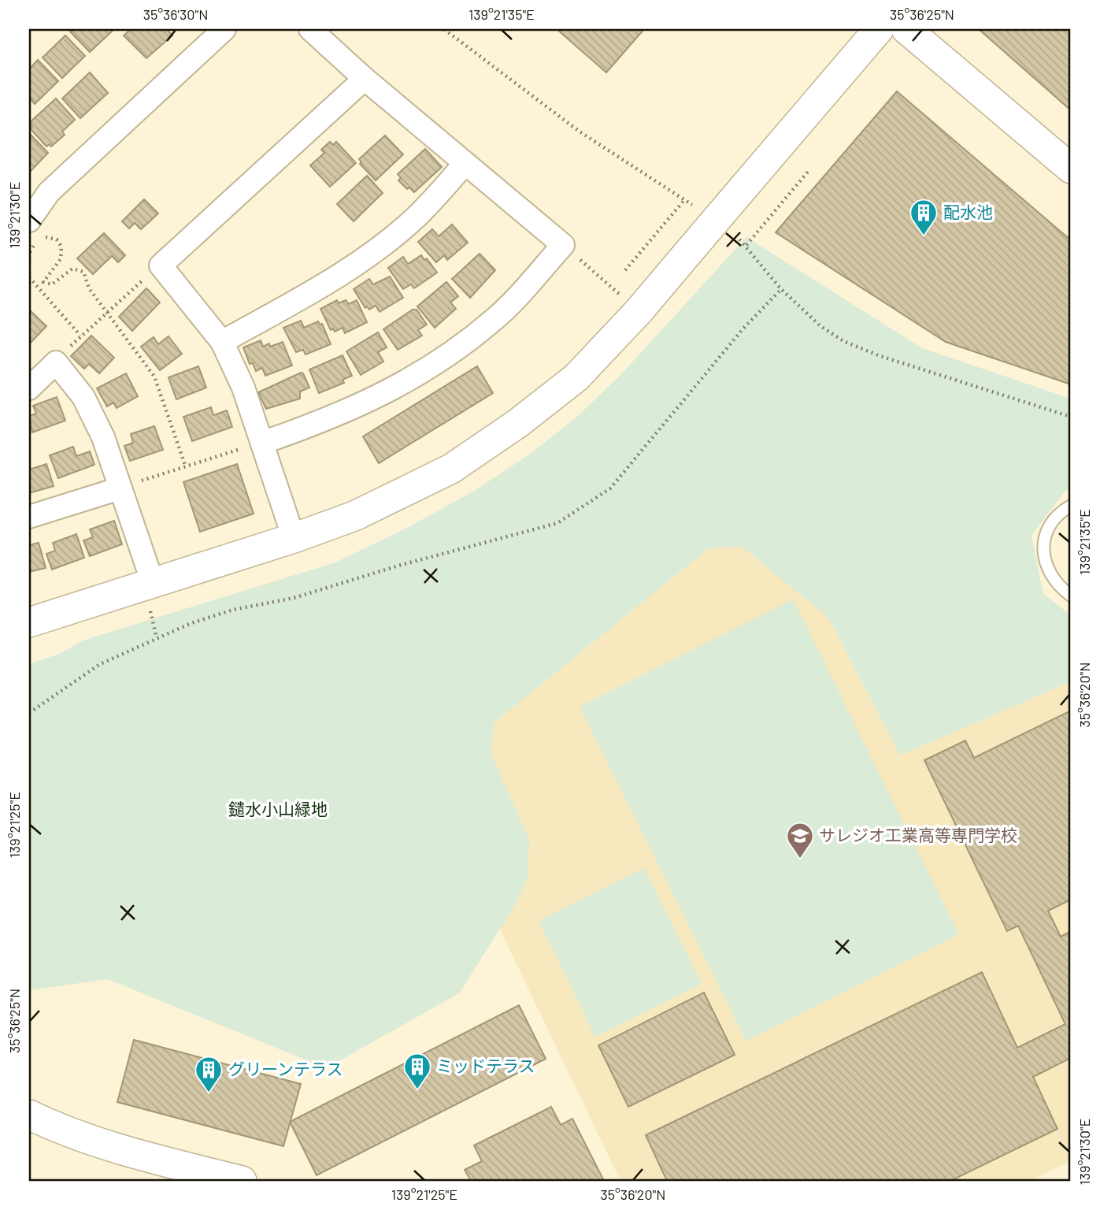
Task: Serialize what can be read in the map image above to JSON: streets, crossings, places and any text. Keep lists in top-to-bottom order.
{
  "parks": ["鑓水小山緑地"],
  "places": {
    "building": ["配水池", "ミッドテラス", "グリーンテラス"],
    "school or university": ["サレジオ工業高等専門学校"]
  },
  "coordinates": [
    "35°36'30\"N",
    "139°21'35\"E",
    "35°36'25\"N",
    "139°21'30\"E",
    "35°36'20\"N",
    "139°21'25\"E"
  ]
}
